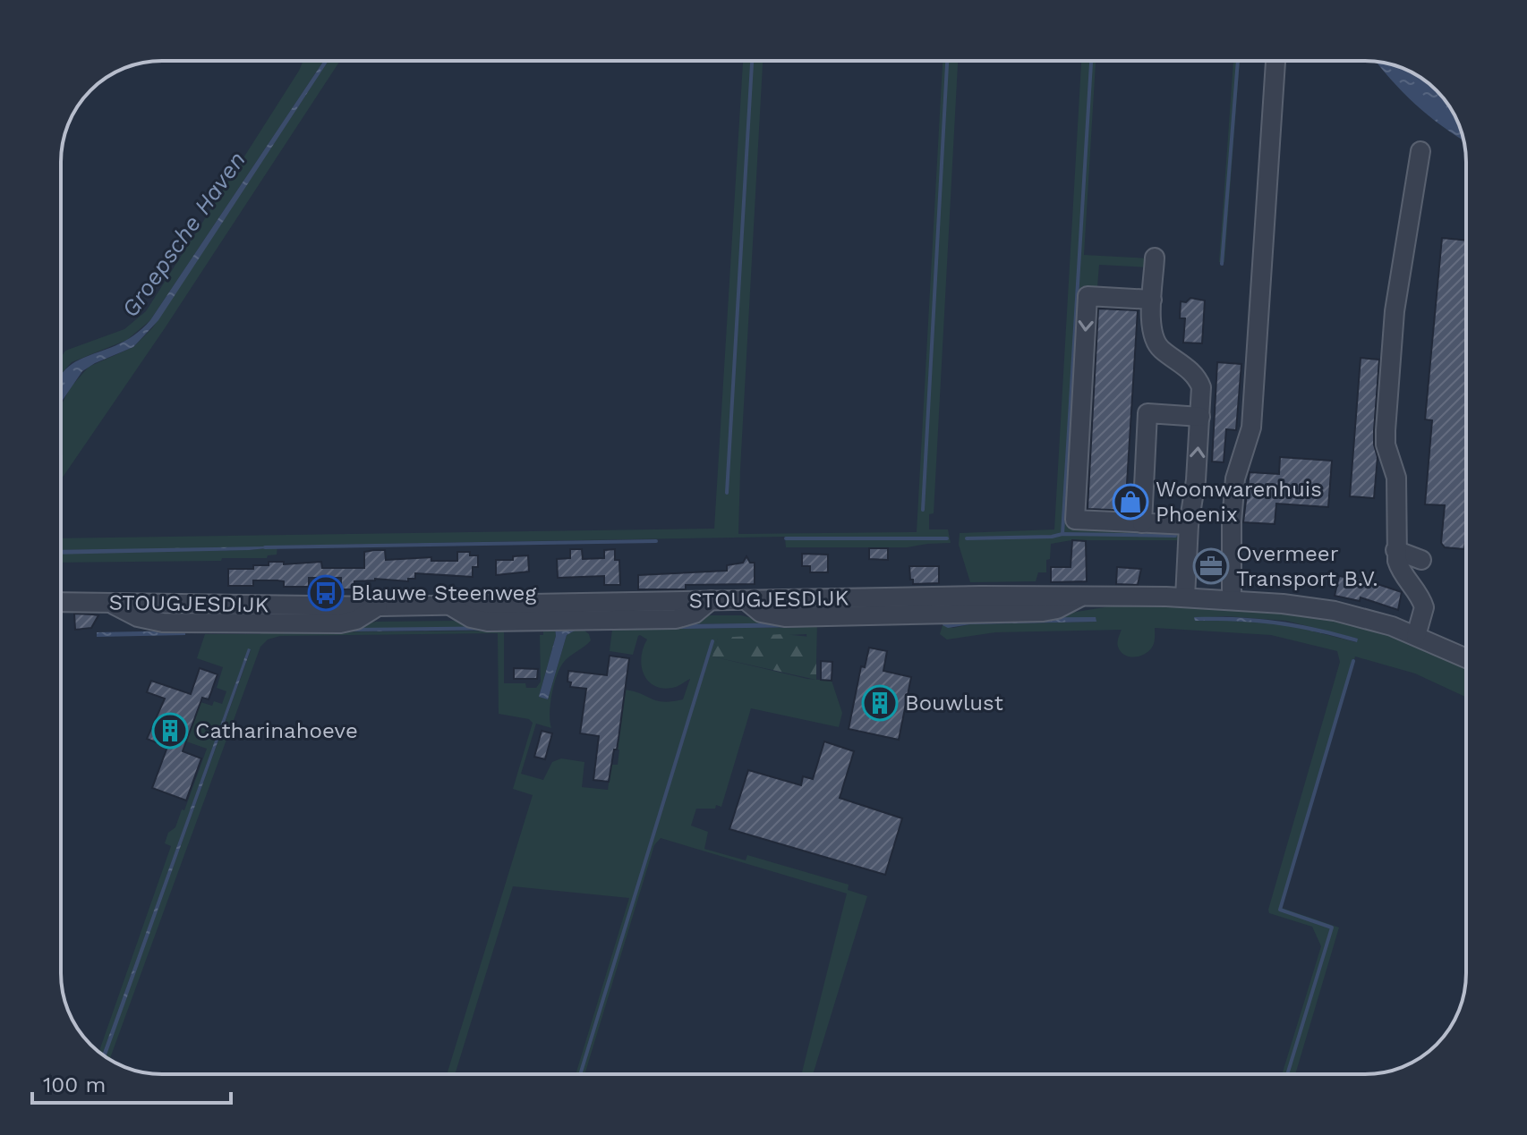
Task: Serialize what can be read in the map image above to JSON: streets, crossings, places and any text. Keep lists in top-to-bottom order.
{
  "streets": {
    "street": ["STOUGJESDIJK"]
  },
  "water": ["Groepsche Haven"],
  "places": {
    "shop": ["Woonwarenhuis Phoenix"],
    "office": ["Overmeer Transport B.V."],
    "bus stop": ["Blauwe Steenweg"],
    "building": ["Bouwlust", "Catharinahoeve"]
  },
  "scale_bar": "100 m"
}
